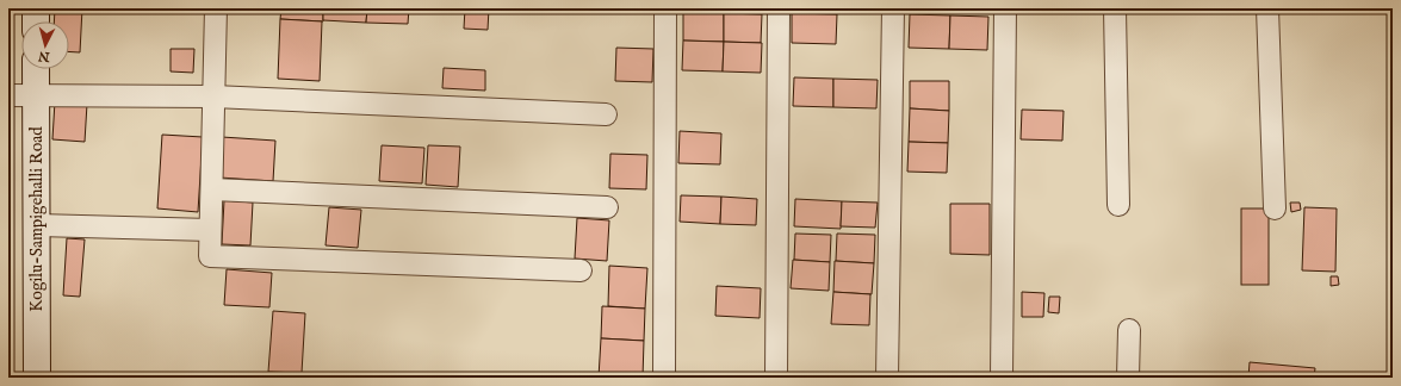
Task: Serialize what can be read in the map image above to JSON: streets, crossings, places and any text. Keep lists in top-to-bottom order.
{
  "streets": {
    "street": ["Kogilu-Sampigehalli Road"]
  },
  "north": "bottom"
}
